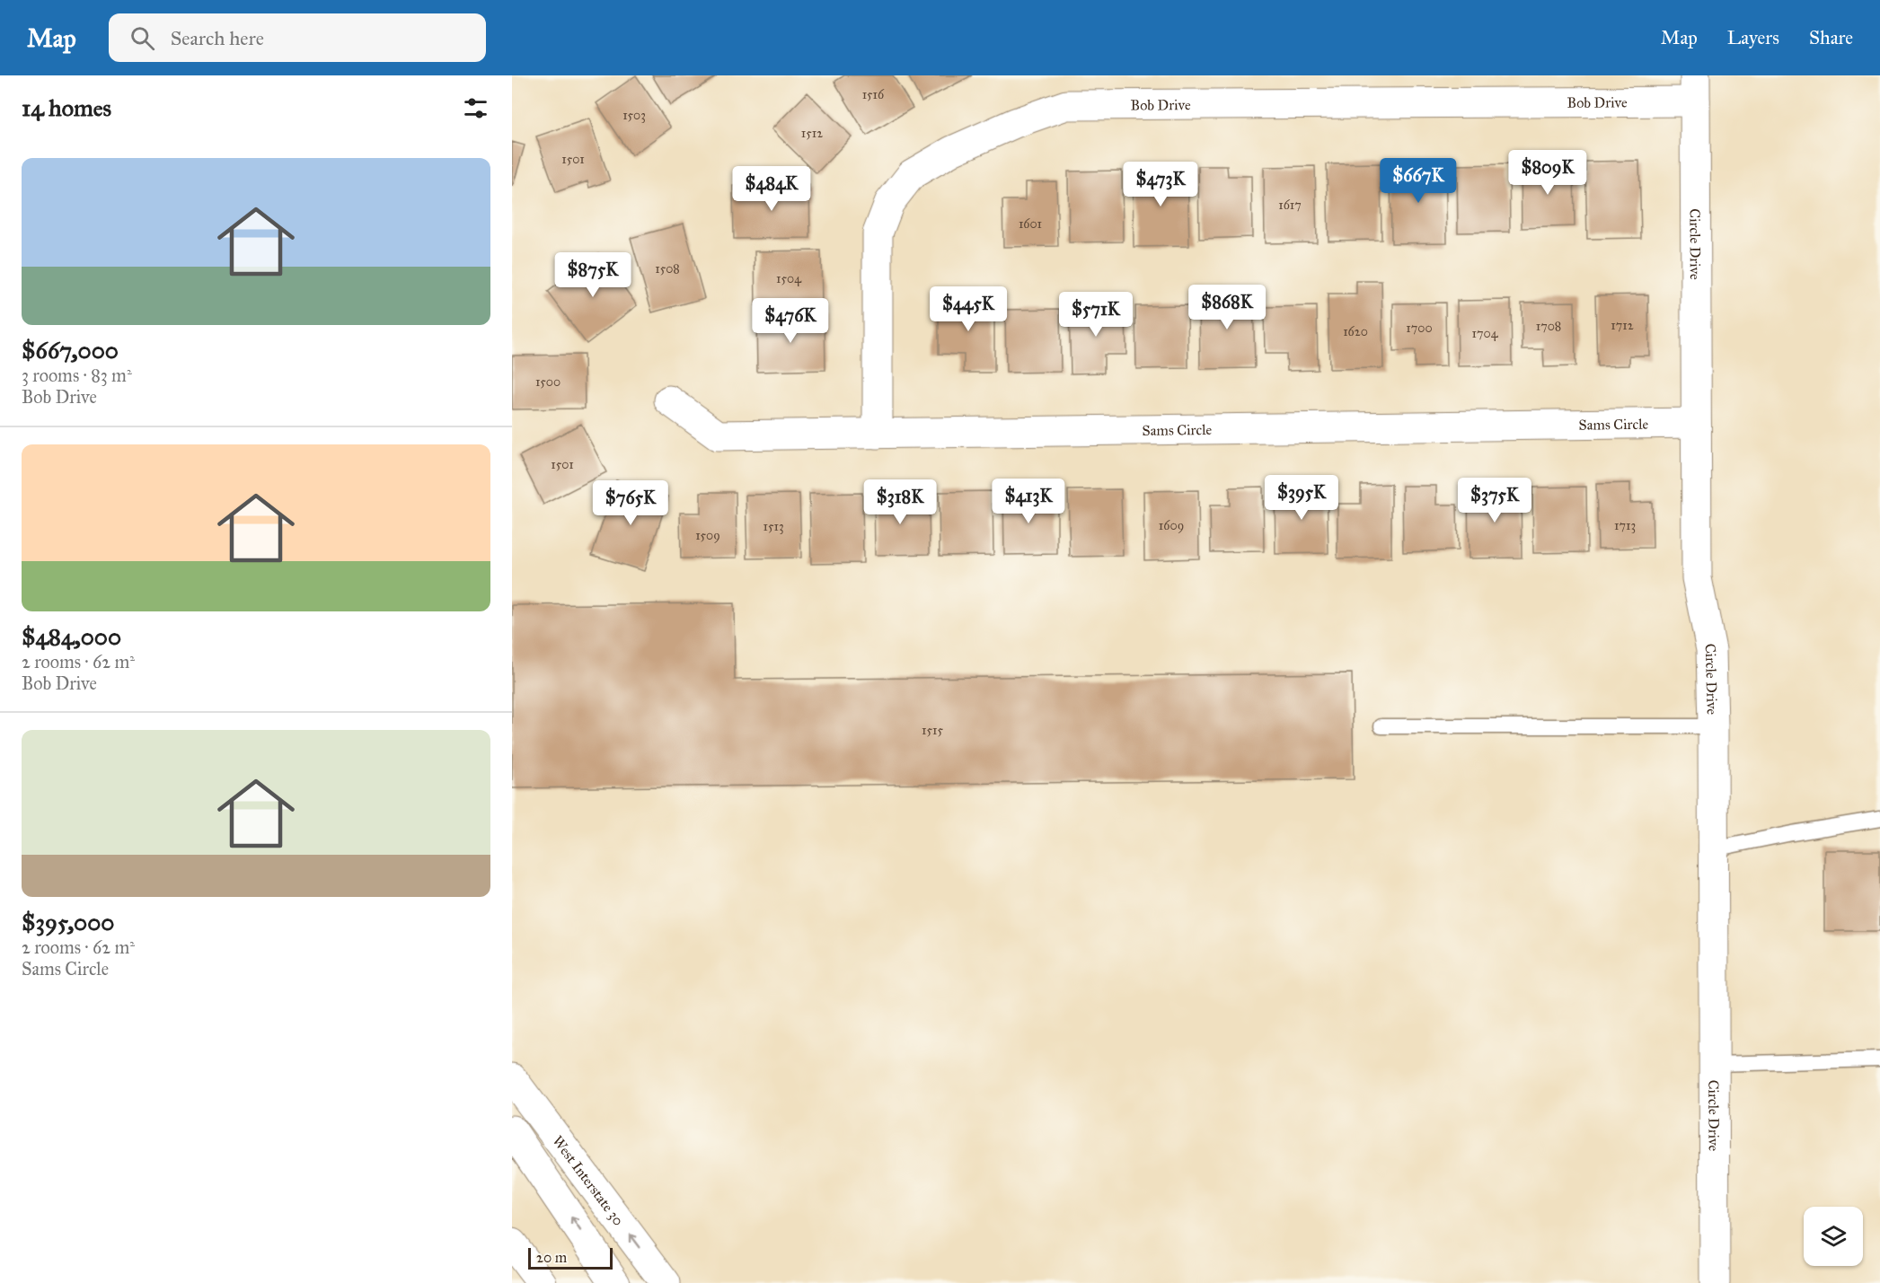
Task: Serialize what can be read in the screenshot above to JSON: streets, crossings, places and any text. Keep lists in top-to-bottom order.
{
  "streets": {
    "main road": [
      "Bob Drive",
      "Circle Drive",
      "Sams Circle",
      "West Interstate 30"
    ]
  },
  "crossings": [
    ["Bob Drive", "Circle Drive"],
    ["Bob Drive", "Sams Circle"],
    ["Circle Drive", "Sams Circle"]
  ],
  "house_numbers": [
    "1516",
    "1503",
    "1512",
    "1501",
    "1617",
    "1601",
    "1508",
    "1504",
    "1712",
    "1708",
    "1700",
    "1620",
    "1704",
    "1500",
    "1501",
    "1609",
    "1713",
    "1513",
    "1509",
    "1515"
  ],
  "scale_bar": "20 m",
  "page": {
    "header": "Map",
    "search": "Search here",
    "nav": ["Map", "Layers", "Share"],
    "heading": "14 homes",
    "list": [
      {
        "name": "$667,000",
        "note": "3 rooms · 83 m² · Bob Drive"
      },
      {
        "name": "$484,000",
        "note": "2 rooms · 62 m² · Bob Drive"
      },
      {
        "name": "$395,000",
        "note": "2 rooms · 62 m² · Sams Circle"
      }
    ],
    "price": [
      "$809K",
      "$667K",
      "$473K",
      "$484K",
      "$875K",
      "$868K",
      "$445K",
      "$571K",
      "$476K",
      "$395K",
      "$375K",
      "$413K",
      "$318K",
      "$765K"
    ],
    "scale": "20 m"
  }
}
